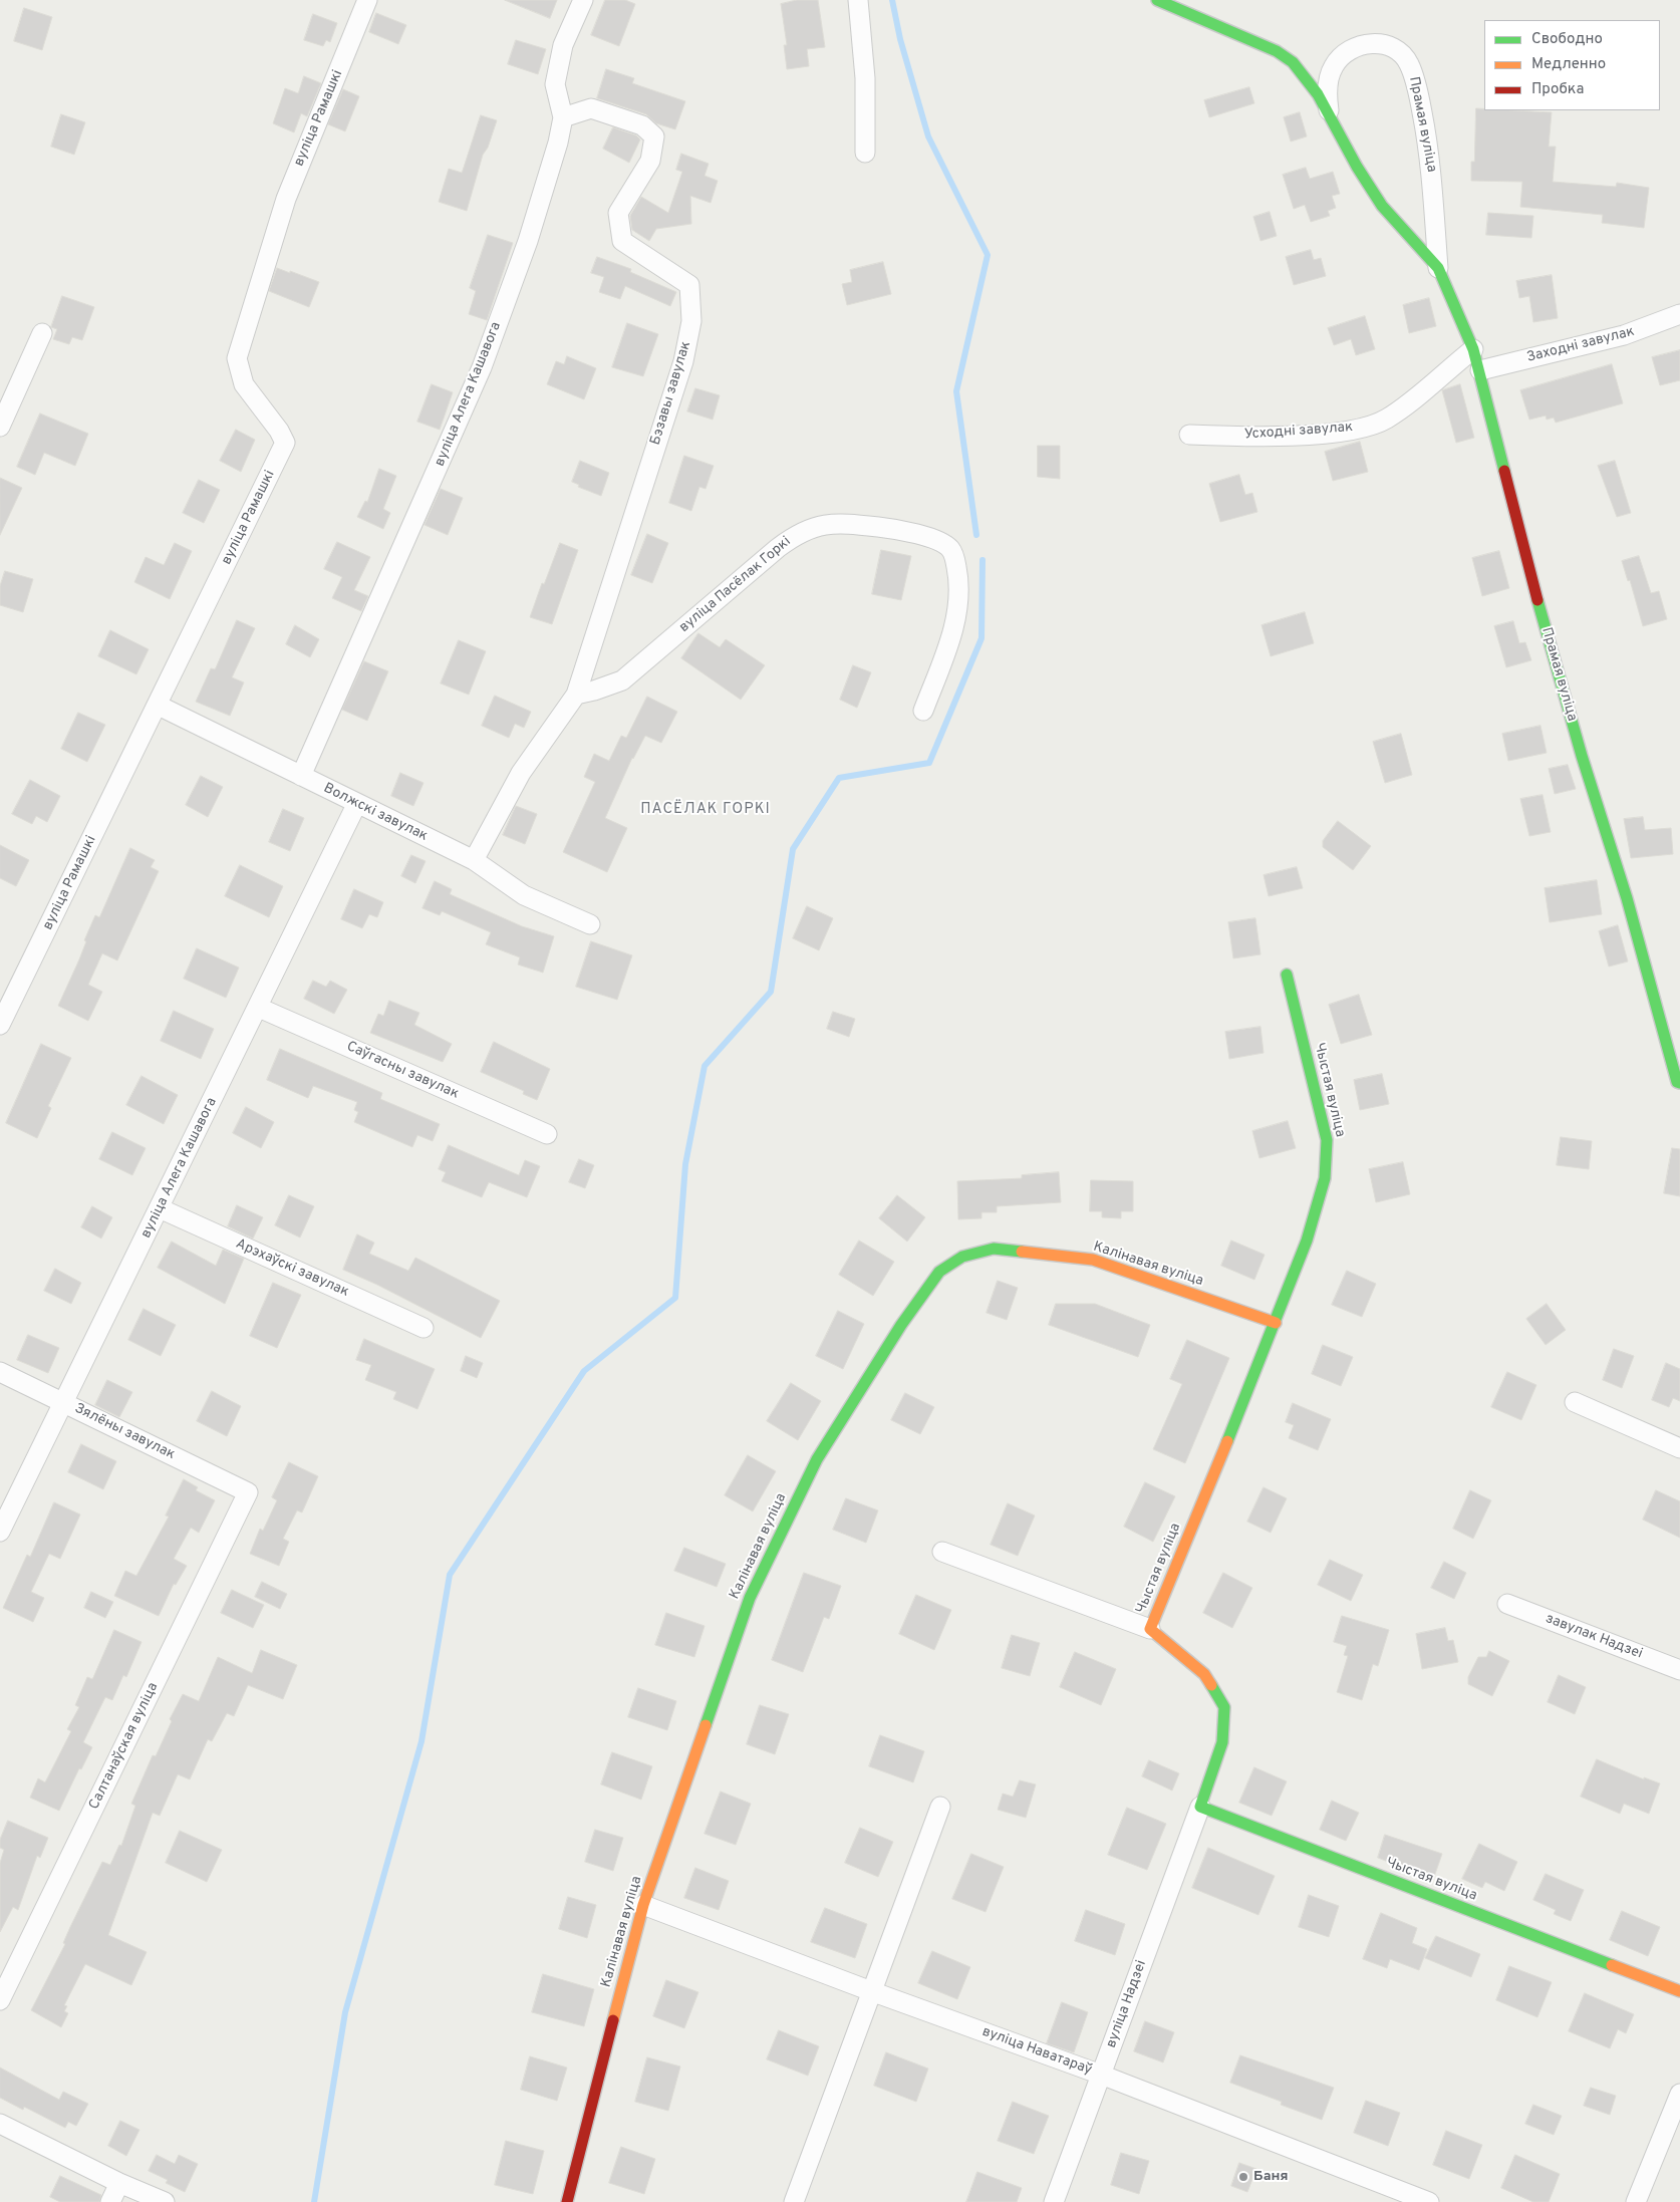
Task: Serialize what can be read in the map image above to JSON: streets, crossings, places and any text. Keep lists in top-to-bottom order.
{
  "streets": {
    "street": [
      "вуліца Рамашкі",
      "Прамая вуліца",
      "Заходні завулак",
      "Бэзавы завулак",
      "вуліца Алега Кашавога",
      "Усходні завулак",
      "вуліца Пасёлак Горкі",
      "Волжскі завулак",
      "Саўгасны завулак",
      "Чыстая вуліца",
      "Калінавая вуліца",
      "Арэхаўскі завулак",
      "Зялёны завулак",
      "завулак Надзеі",
      "Салтанаўская вуліца",
      "вуліца Надзеі",
      "вуліца Наватараў"
    ]
  },
  "crossings": [
    ["вуліца Рамашкі", "Волжскі завулак"],
    ["Прамая вуліца", "Заходні завулак"],
    ["Прамая вуліца", "Усходні завулак"],
    ["Бэзавы завулак", "вуліца Алега Кашавога"],
    ["Бэзавы завулак", "вуліца Пасёлак Горкі"],
    ["вуліца Алега Кашавога", "Волжскі завулак"],
    ["вуліца Алега Кашавога", "Саўгасны завулак"],
    ["вуліца Алега Кашавога", "Арэхаўскі завулак"],
    ["вуліца Алега Кашавога", "Зялёны завулак"],
    ["Чыстая вуліца", "Калінавая вуліца"],
    ["Чыстая вуліца", "вуліца Надзеі"],
    ["Калінавая вуліца", "вуліца Наватараў"],
    ["Зялёны завулак", "Салтанаўская вуліца"],
    ["вуліца Надзеі", "вуліца Наватараў"]
  ],
  "districts": ["ПАСЁЛАК ГОРКІ"],
  "places": ["Баня"],
  "legend": ["Свободно", "Медленно", "Пробка"]
}
